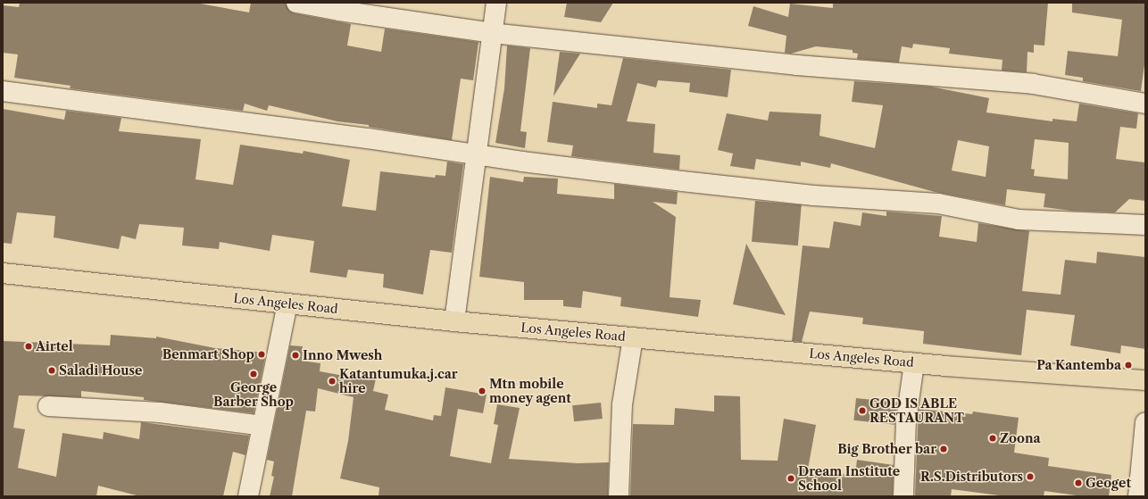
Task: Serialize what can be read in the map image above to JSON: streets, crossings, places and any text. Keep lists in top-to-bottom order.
{
  "streets": {
    "main road": ["Los Angeles Road"]
  },
  "places": [
    "Airtel",
    "Benmart Shop",
    "Inno Mwesh",
    "Pa Kantemba",
    "Saladi House",
    "George Barber Shop",
    "Katantumuka.j.car hire",
    "Mtn mobile money agent",
    "GOD IS ABLE RESTAURANT",
    "Zoona",
    "Big Brother bar",
    "R.S.Distributors",
    "Dream Institute School",
    "Geoget"
  ]
}
